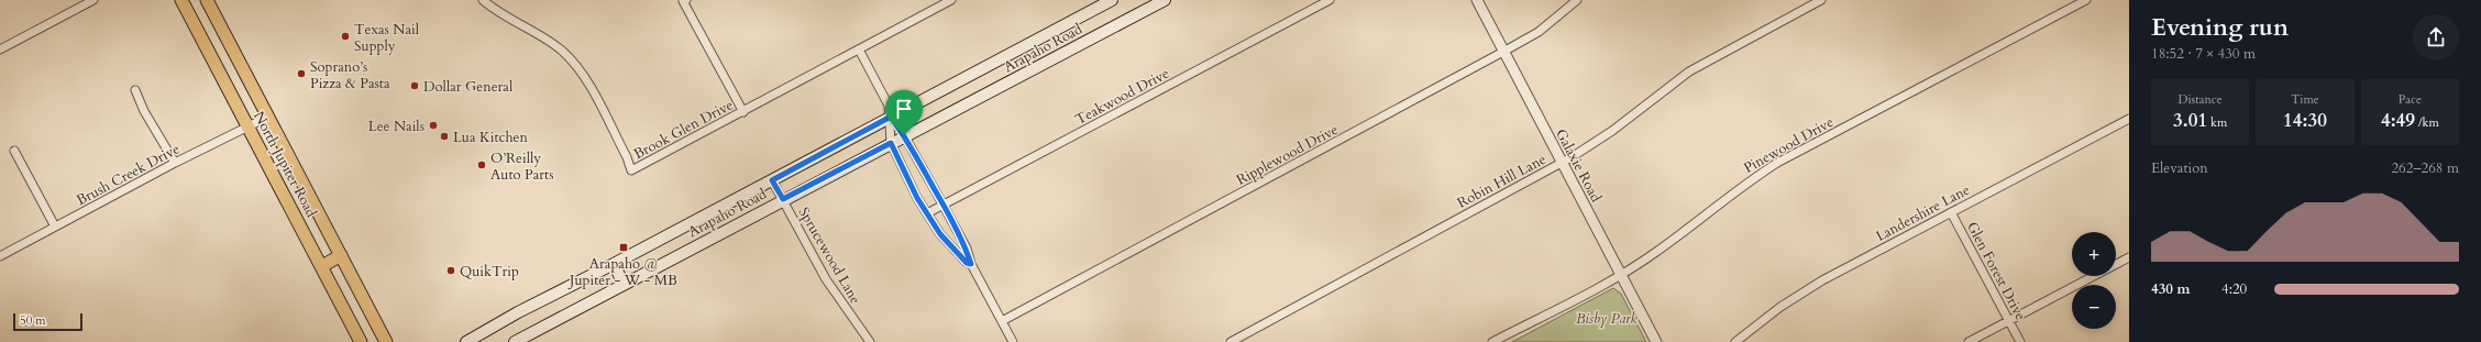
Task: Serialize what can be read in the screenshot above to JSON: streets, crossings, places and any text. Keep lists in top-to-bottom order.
{
  "streets": {
    "main road": ["Arapaho Road", "North Jupiter Road"],
    "street": [
      "Teakwood Drive",
      "Brook Glen Drive",
      "Pinewood Drive",
      "Ripplewood Drive",
      "Galaxie Road",
      "Brush Creek Drive",
      "Robin Hill Lane",
      "Landershire Lane",
      "Sprucewood Lane",
      "Glen Forest Drive"
    ]
  },
  "crossings": [
    ["Arapaho Road", "Sprucewood Lane"],
    ["Pinewood Drive", "Galaxie Road"],
    ["Ripplewood Drive", "Galaxie Road"],
    ["North Jupiter Road", "Brush Creek Drive"],
    ["Galaxie Road", "Robin Hill Lane"],
    ["Landershire Lane", "Glen Forest Drive"]
  ],
  "parks": ["Bisby Park"],
  "places": {
    "other": [
      "Texas Nail Supply",
      "Soprano’s Pizza & Pasta",
      "Dollar General",
      "Lee Nails",
      "Lua Kitchen",
      "O’Reilly Auto Parts",
      "QuikTrip"
    ],
    "transit": ["Arapaho @ Jupiter - W - MB"]
  },
  "scale_bar": "50 m",
  "page": {
    "heading": ["Evening run", "18:52 · 7 × 430 m"],
    "stats": [
      ["Distance", "3.01 km"],
      ["Time", "14:30"],
      ["Pace", "4:49 /km"]
    ],
    "chart": ["Elevation", "262–268 m"],
    "map_buttons": ["+", "−"],
    "list": [
      {
        "name": "430 m",
        "note": "4:20"
      }
    ],
    "scale": "50 m"
  }
}
